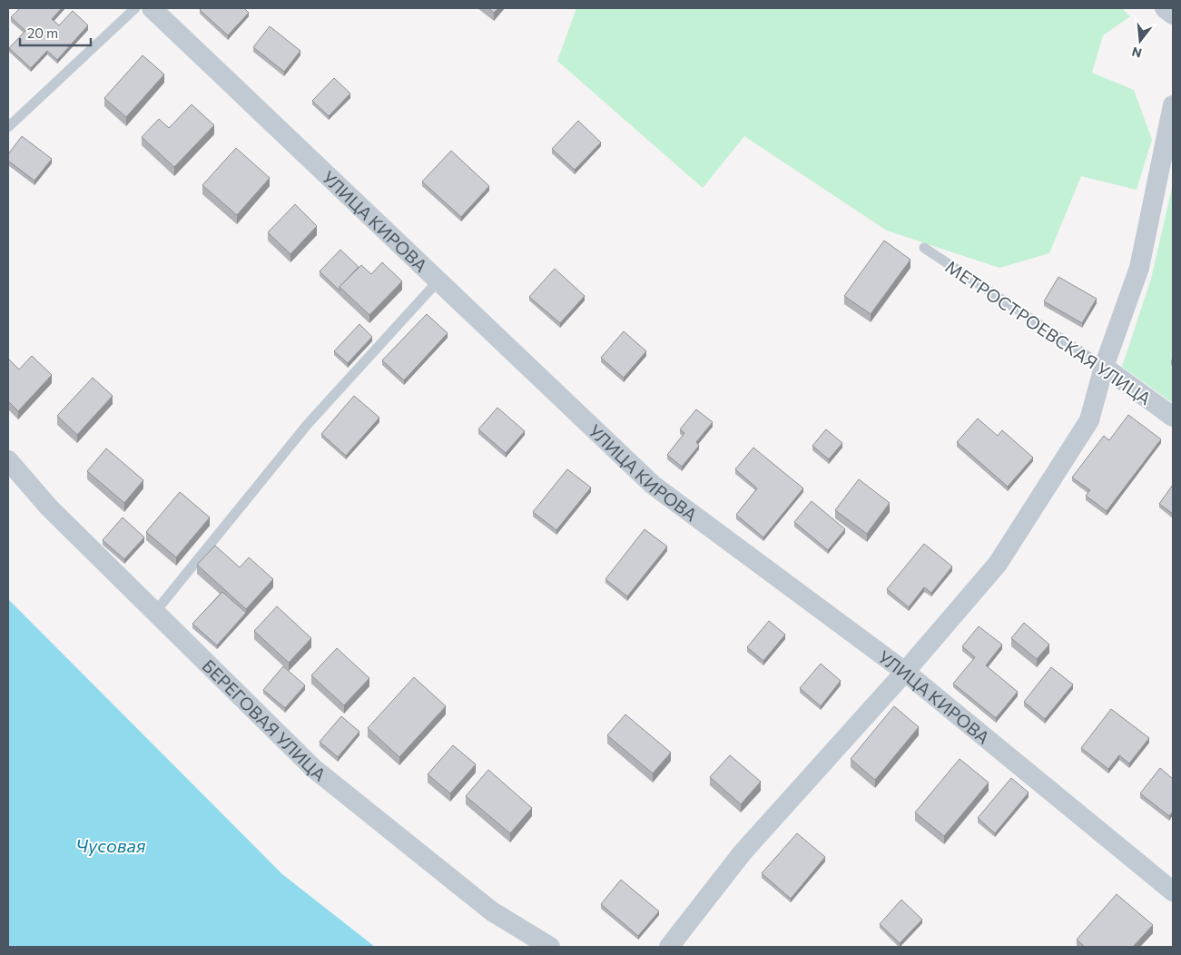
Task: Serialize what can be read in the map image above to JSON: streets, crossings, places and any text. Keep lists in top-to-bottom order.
{
  "streets": {
    "street": ["УЛИЦА КИРОВА", "МЕТРОСТРОЕВСКАЯ УЛИЦА", "БЕРЕГОВАЯ УЛИЦА"]
  },
  "water": ["Чусовая"],
  "scale_bar": "20 m",
  "north": "bottom"
}
